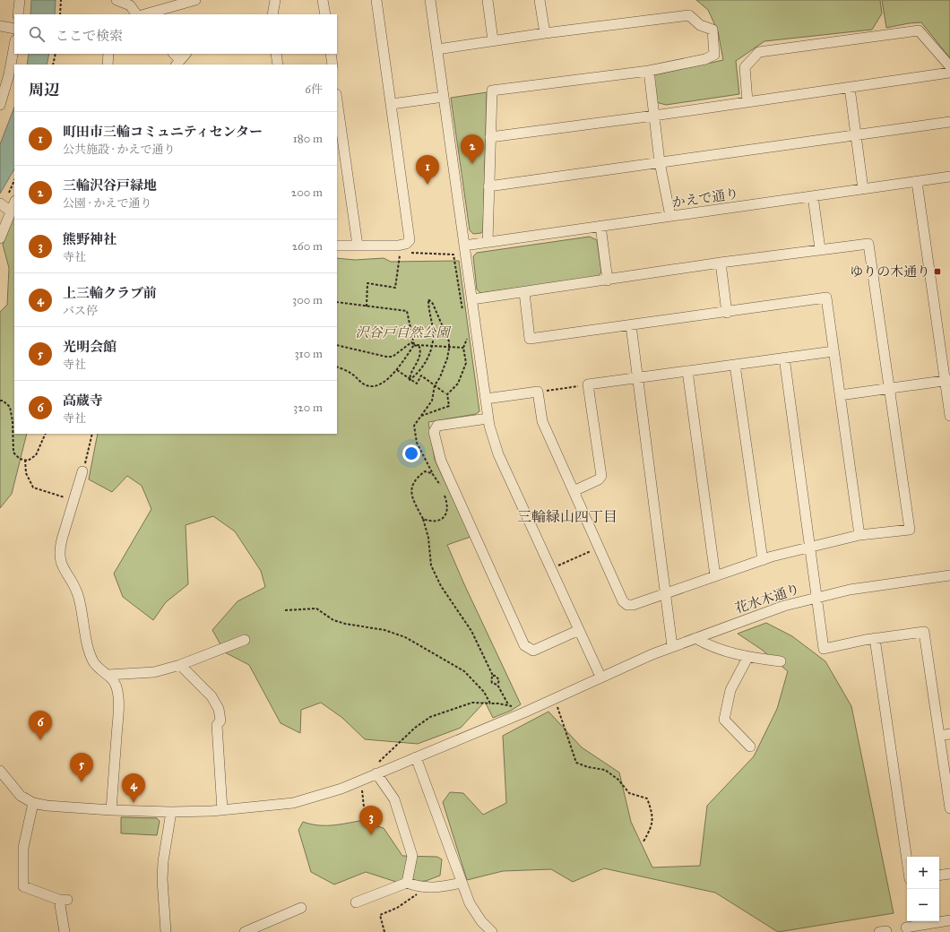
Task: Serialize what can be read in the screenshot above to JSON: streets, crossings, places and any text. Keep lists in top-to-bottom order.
{
  "streets": {
    "street": ["かえで通り", "花水木通り"]
  },
  "districts": ["三輪緑山四丁目"],
  "parks": ["沢谷戸自然公園"],
  "places": {
    "transit": ["ゆりの木通り"]
  },
  "page": {
    "search": "ここで検索",
    "heading": ["周辺", "6件"],
    "list": [
      {
        "mark": "1",
        "name": "町田市三輪コミュニティセンター",
        "note": "公共施設 · かえで通り",
        "value": "180 m"
      },
      {
        "mark": "2",
        "name": "三輪沢谷戸緑地",
        "note": "公園 · かえで通り",
        "value": "200 m"
      },
      {
        "mark": "3",
        "name": "熊野神社",
        "note": "寺社",
        "value": "260 m"
      },
      {
        "mark": "4",
        "name": "上三輪クラブ前",
        "note": "バス停",
        "value": "300 m"
      },
      {
        "mark": "5",
        "name": "光明会館",
        "note": "寺社",
        "value": "310 m"
      },
      {
        "mark": "6",
        "name": "高蔵寺",
        "note": "寺社",
        "value": "320 m"
      }
    ],
    "pins": [
      "2",
      "1",
      "6",
      "5",
      "4",
      "3"
    ],
    "map_buttons": ["+", "−"]
  }
}
